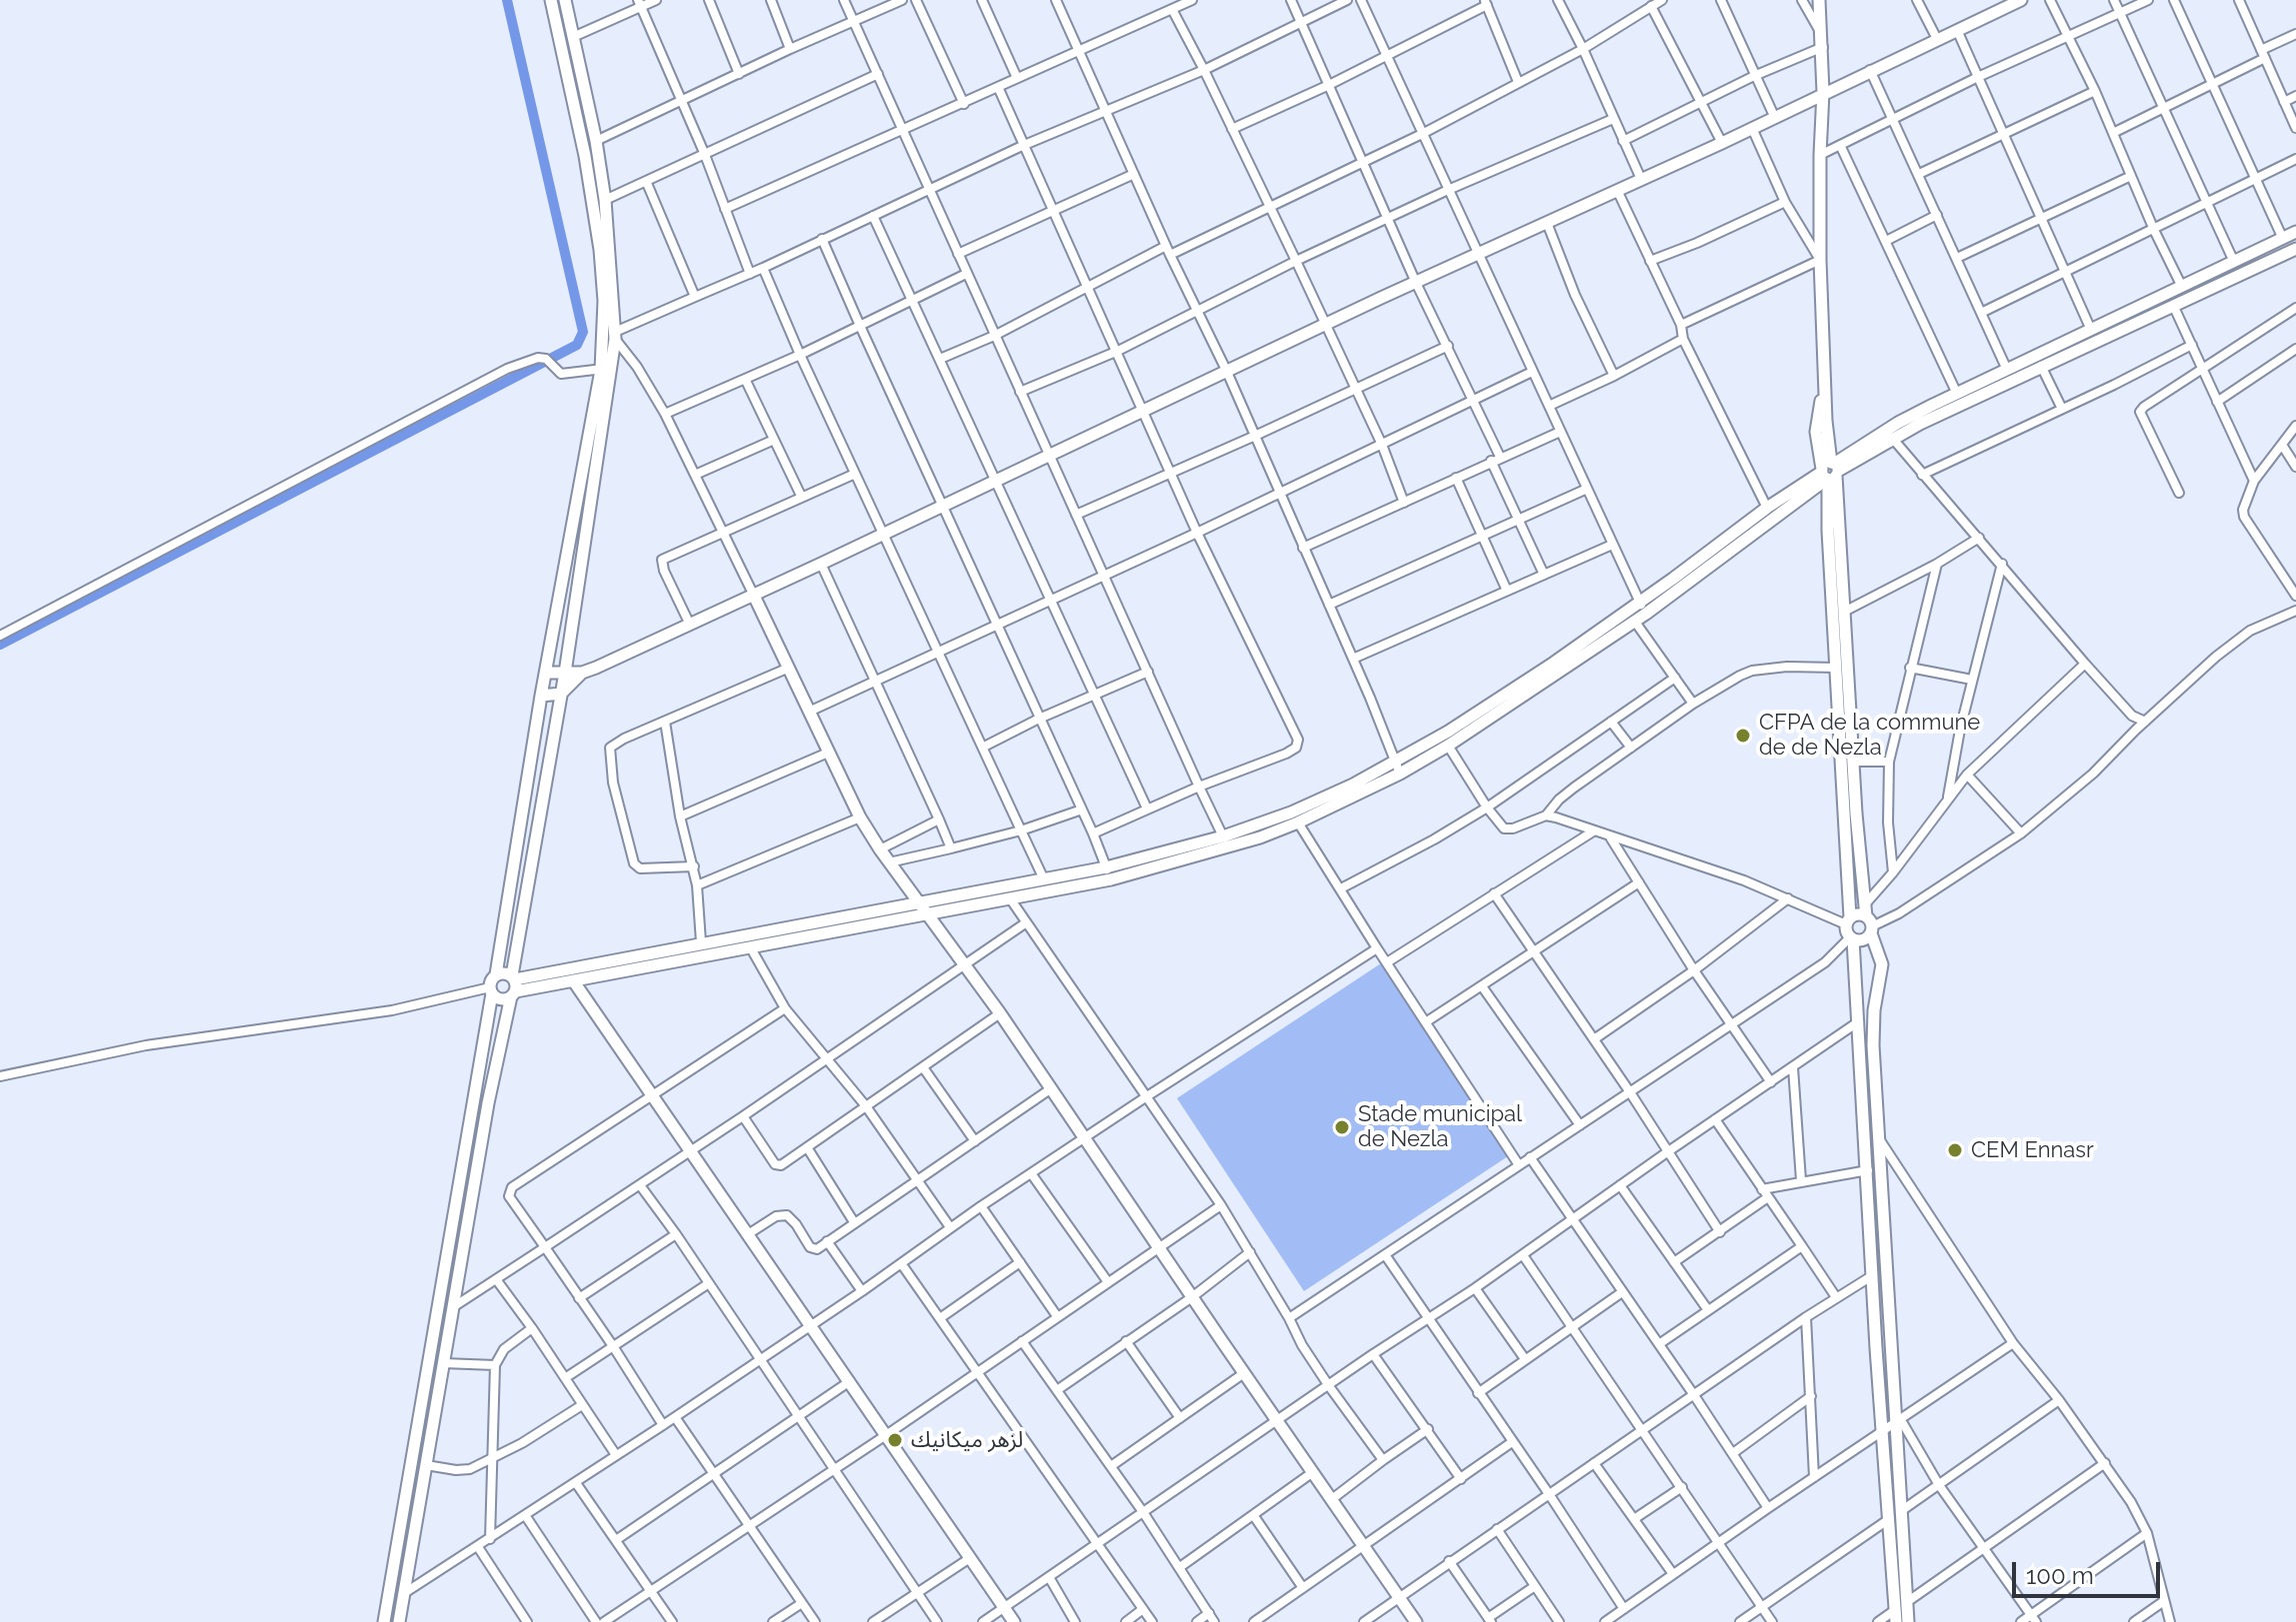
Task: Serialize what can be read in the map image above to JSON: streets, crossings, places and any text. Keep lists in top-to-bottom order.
{
  "places": [
    "CFPA de la commune de de Nezla",
    "Stade municipal de Nezla",
    "CEM Ennasr",
    "لزهر ميكانيك"
  ],
  "scale_bar": "100 m"
}
